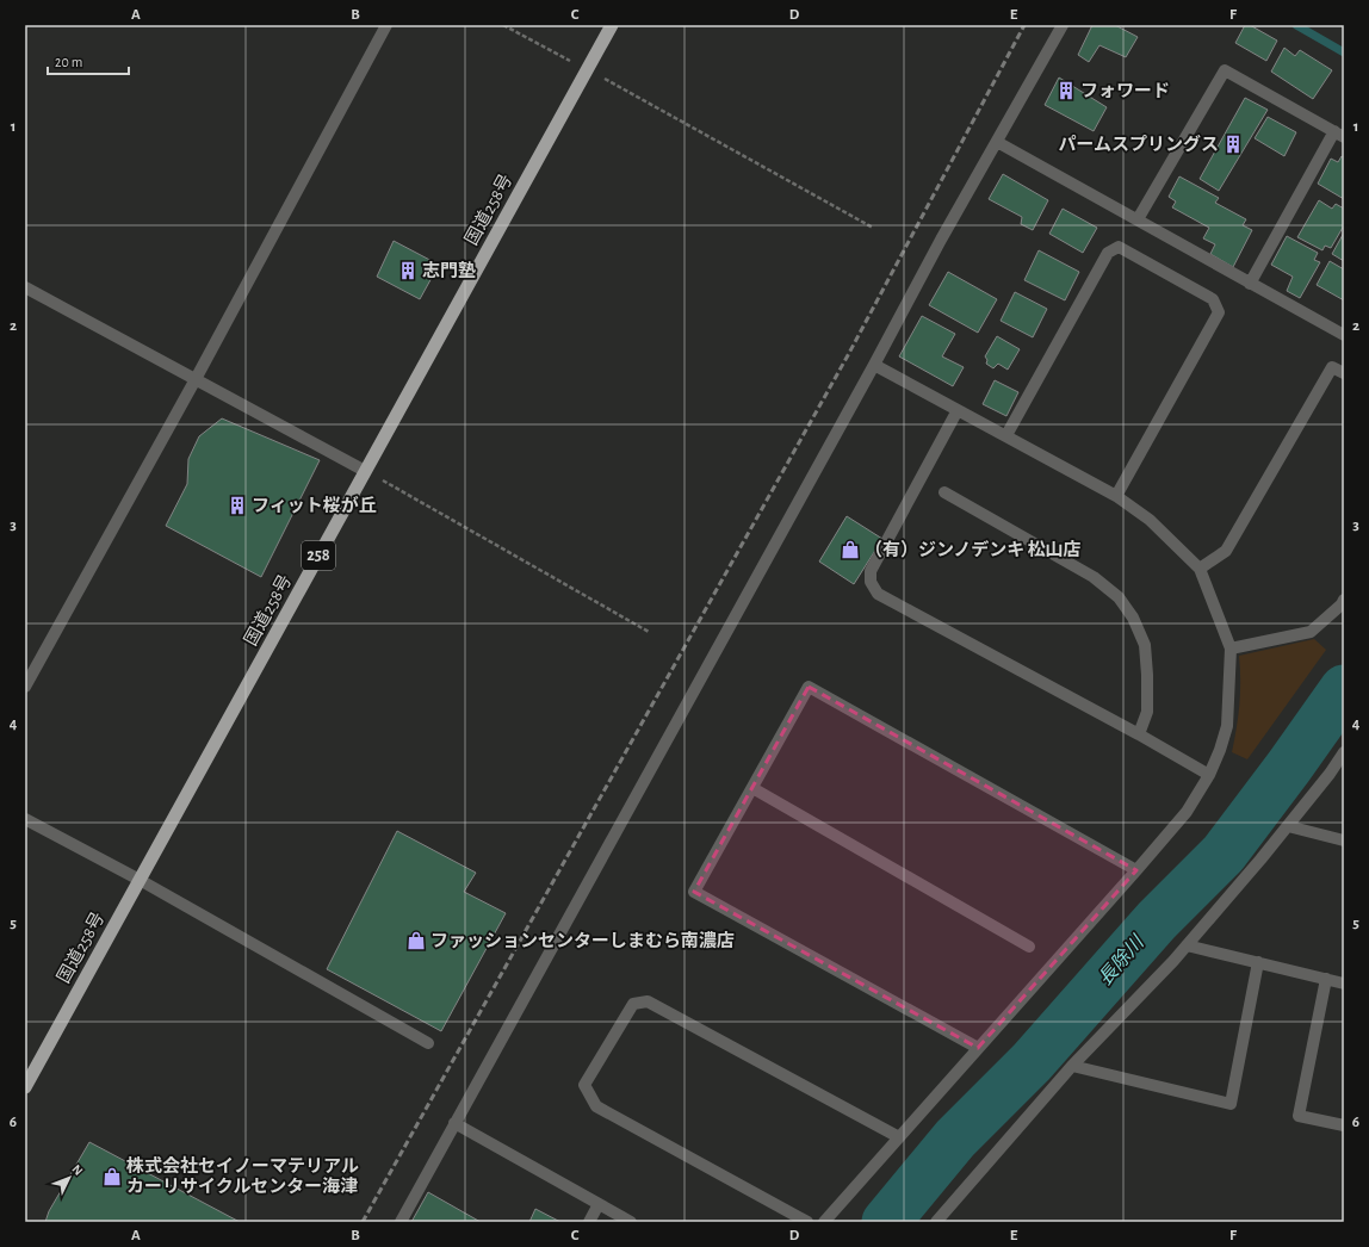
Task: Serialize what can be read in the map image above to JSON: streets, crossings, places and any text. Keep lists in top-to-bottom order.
{
  "streets": {
    "highway": ["国道258号", "258"]
  },
  "water": ["長除川"],
  "places": {
    "building": [
      "フォワード",
      "パームスプリングス",
      "志門塾",
      "フィット桜が丘"
    ],
    "shop": ["（有）ジンノデンキ 松山店", "ファッションセンターしまむら南濃店", "株式会社セイノーマテリアル カーリサイクルセンター海津"]
  },
  "scale_bar": "20 m",
  "north": "top right",
  "grid": {
    "columns": [
      "A",
      "B",
      "C",
      "D",
      "E",
      "F"
    ],
    "rows": [
      "1",
      "2",
      "3",
      "4",
      "5",
      "6"
    ]
  }
}
